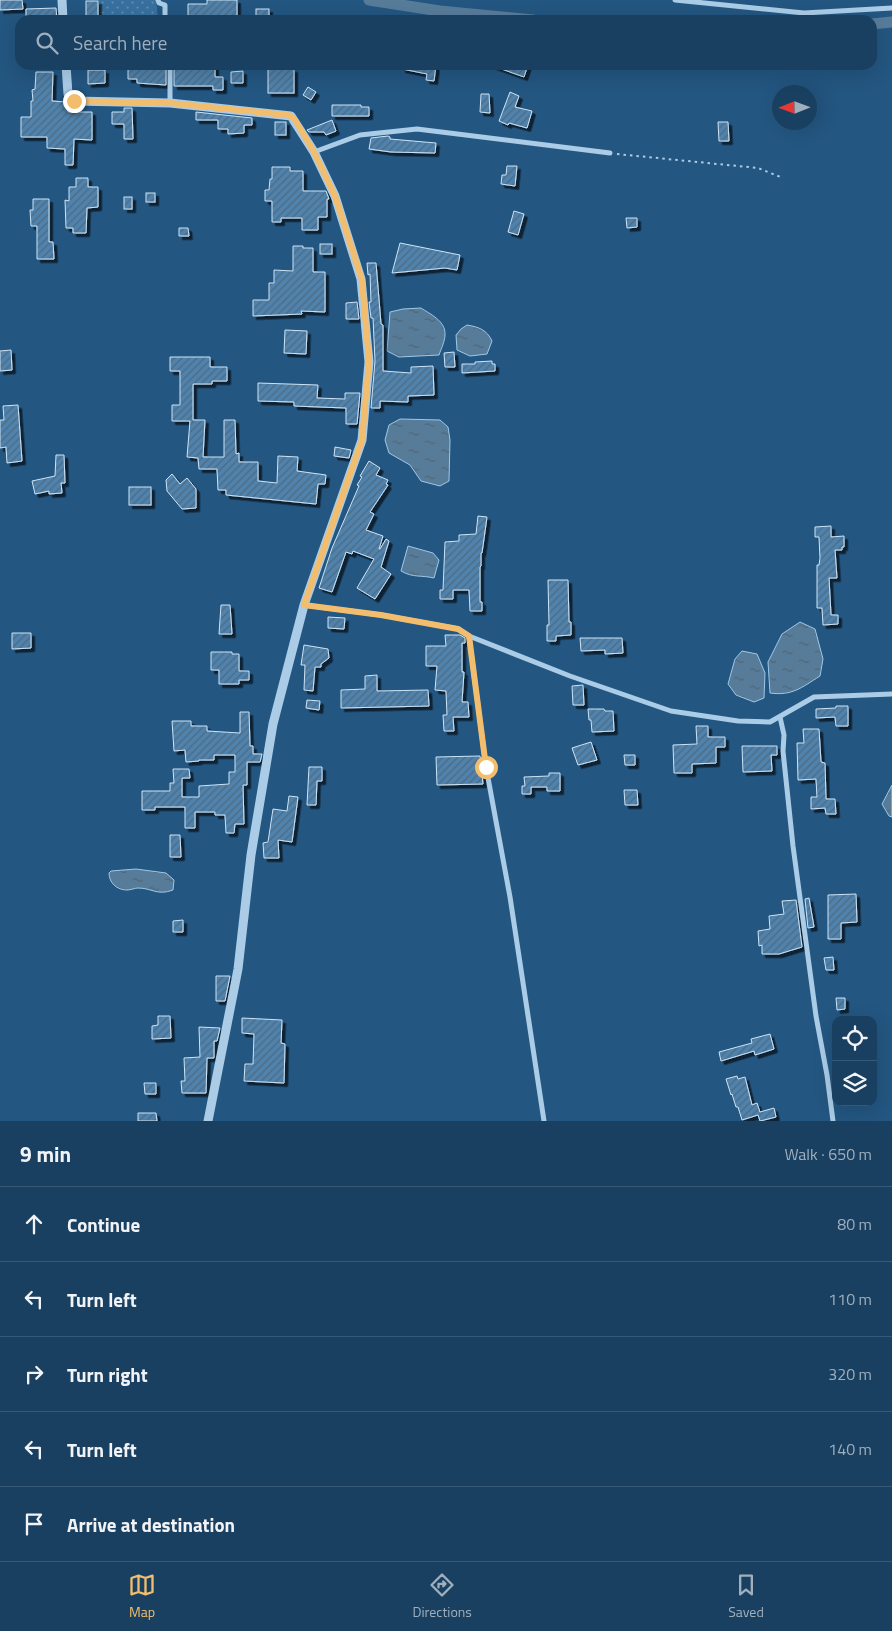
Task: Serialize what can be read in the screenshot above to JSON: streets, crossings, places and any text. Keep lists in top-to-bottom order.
{
  "north": "left",
  "page": {
    "search": "Search here",
    "heading": ["9 min", "Walk · 650 m"],
    "list": [
      ["Continue", "80 m"],
      ["Turn left", "110 m"],
      ["Turn right", "320 m"],
      ["Turn left", "140 m"],
      "Arrive at destination"
    ],
    "nav": ["Map", "Directions", "Saved"]
  }
}
